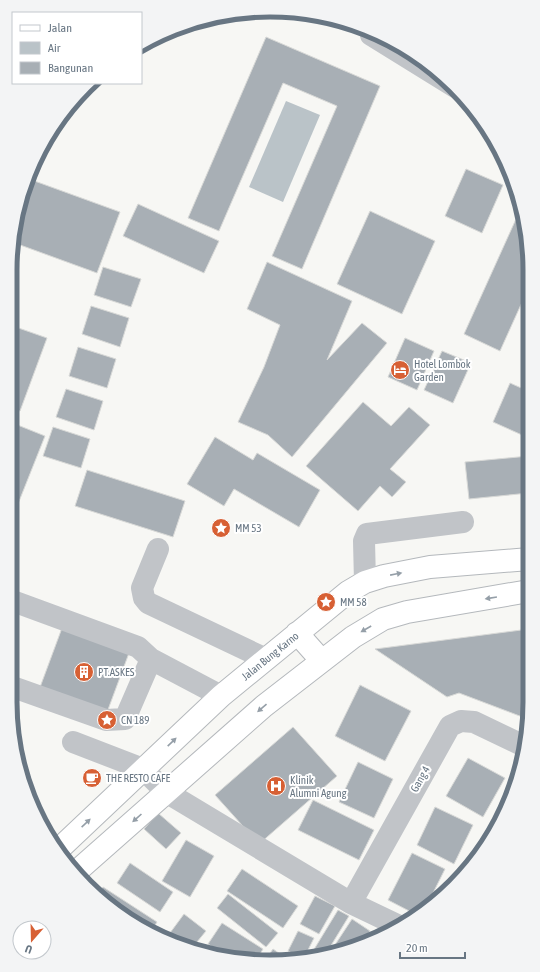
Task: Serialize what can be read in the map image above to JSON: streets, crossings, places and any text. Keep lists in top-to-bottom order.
{
  "streets": {
    "main road": ["Jalan Bung Karno"],
    "street": ["Gang 4"]
  },
  "places": {
    "hotel": ["Hotel Lombok Garden"],
    "place": ["MM 53", "MM 58", "CN 189"],
    "building": ["PT.ASKES"],
    "cafe": ["THE RESTO CAFE"],
    "hospital": ["Klinik Alumni Agung"]
  },
  "legend": ["Jalan", "Air", "Bangunan"],
  "scale_bar": "20 m",
  "north": "bottom"
}
